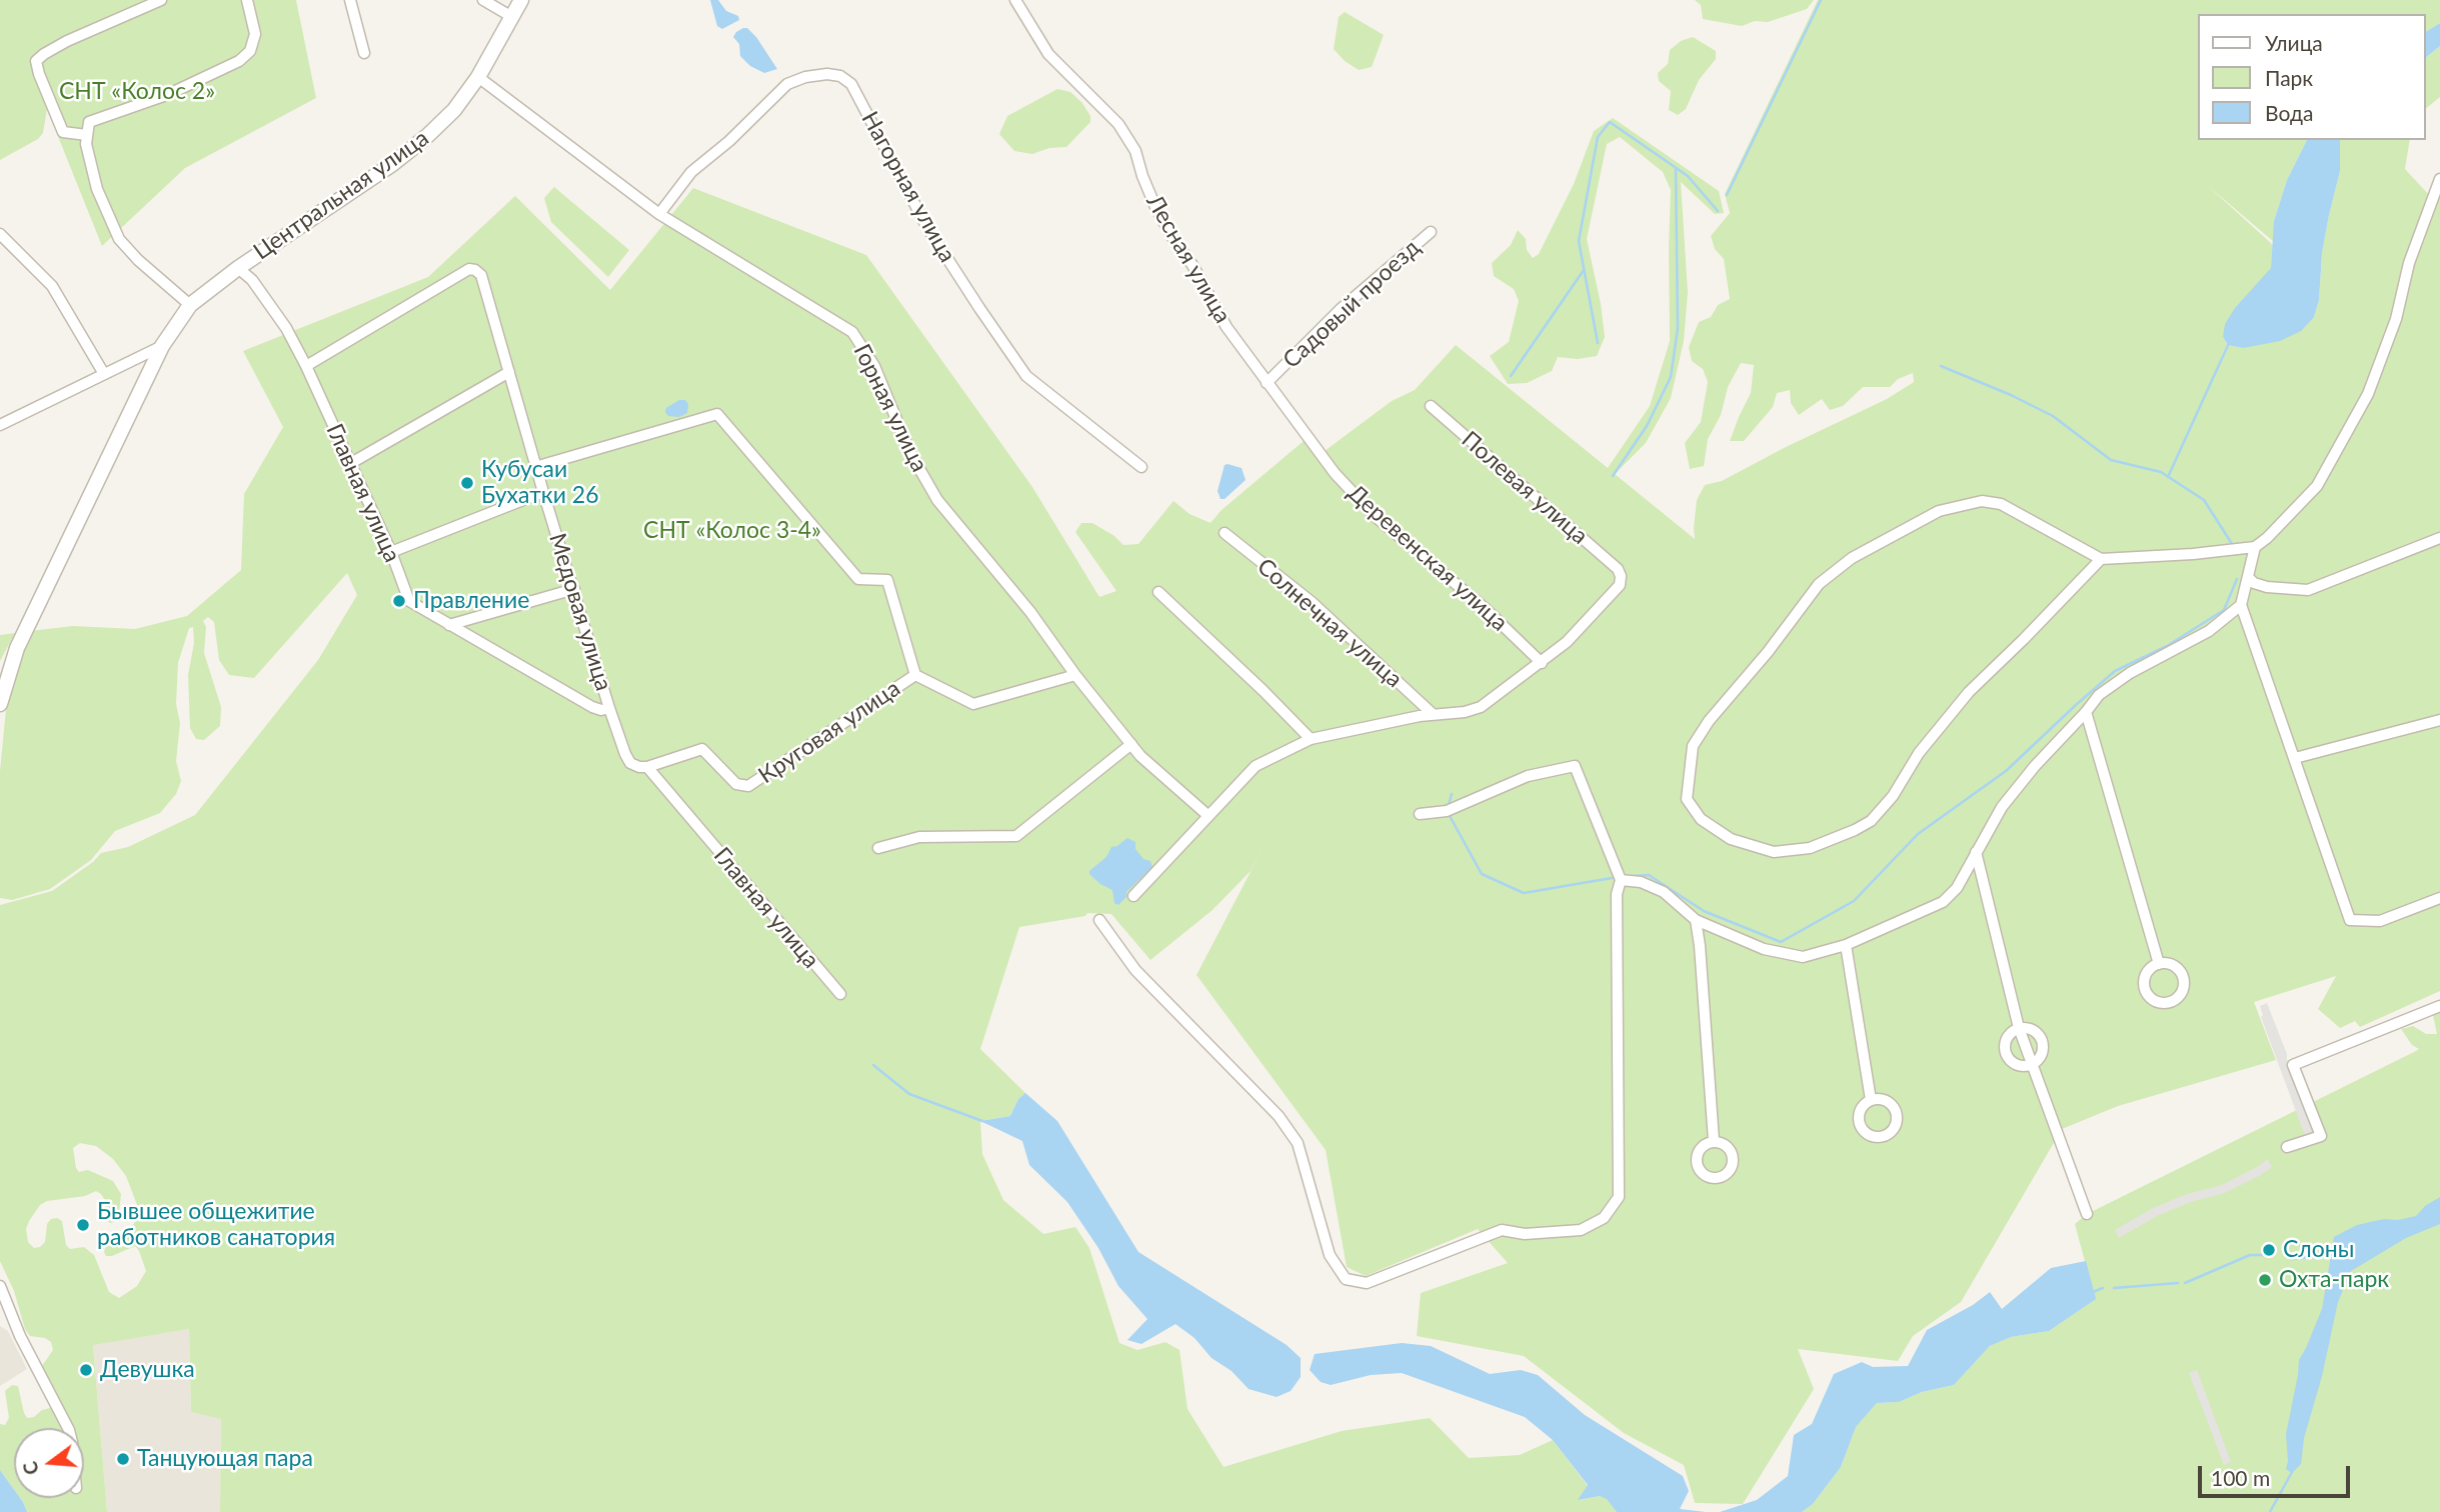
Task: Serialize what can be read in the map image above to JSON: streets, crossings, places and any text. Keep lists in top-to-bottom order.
{
  "streets": {
    "street": [
      "Нагорная улица",
      "Центральная улица",
      "Лесная улица",
      "Садовый проезд",
      "Горная улица",
      "Полевая улица",
      "Главная улица",
      "Деревенская улица",
      "Медовая улица",
      "Солнечная улица",
      "Круговая улица"
    ]
  },
  "crossings": [
    ["Нагорная улица", "Горная улица"],
    ["Центральная улица", "Горная улица"],
    ["Центральная улица", "Главная улица"],
    ["Лесная улица", "Садовый проезд"],
    ["Лесная улица", "Деревенская улица"],
    ["Садовый проезд", "Деревенская улица"],
    ["Полевая улица", "Деревенская улица"],
    ["Главная улица", "Медовая улица"],
    ["Главная улица", "Круговая улица"],
    ["Медовая улица", "Круговая улица"]
  ],
  "parks": ["СНТ «Колос 2»", "СНТ «Колос 3-4»"],
  "places": [
    "Кубусаи Бухатки 26",
    "Правление",
    "Бывшее общежитие работников санатория",
    "Слоны",
    "Охта-парк",
    "Девушка",
    "Танцующая пара"
  ],
  "legend": ["Улица", "Парк", "Вода"],
  "scale_bar": "100 m",
  "north": "left"
}
